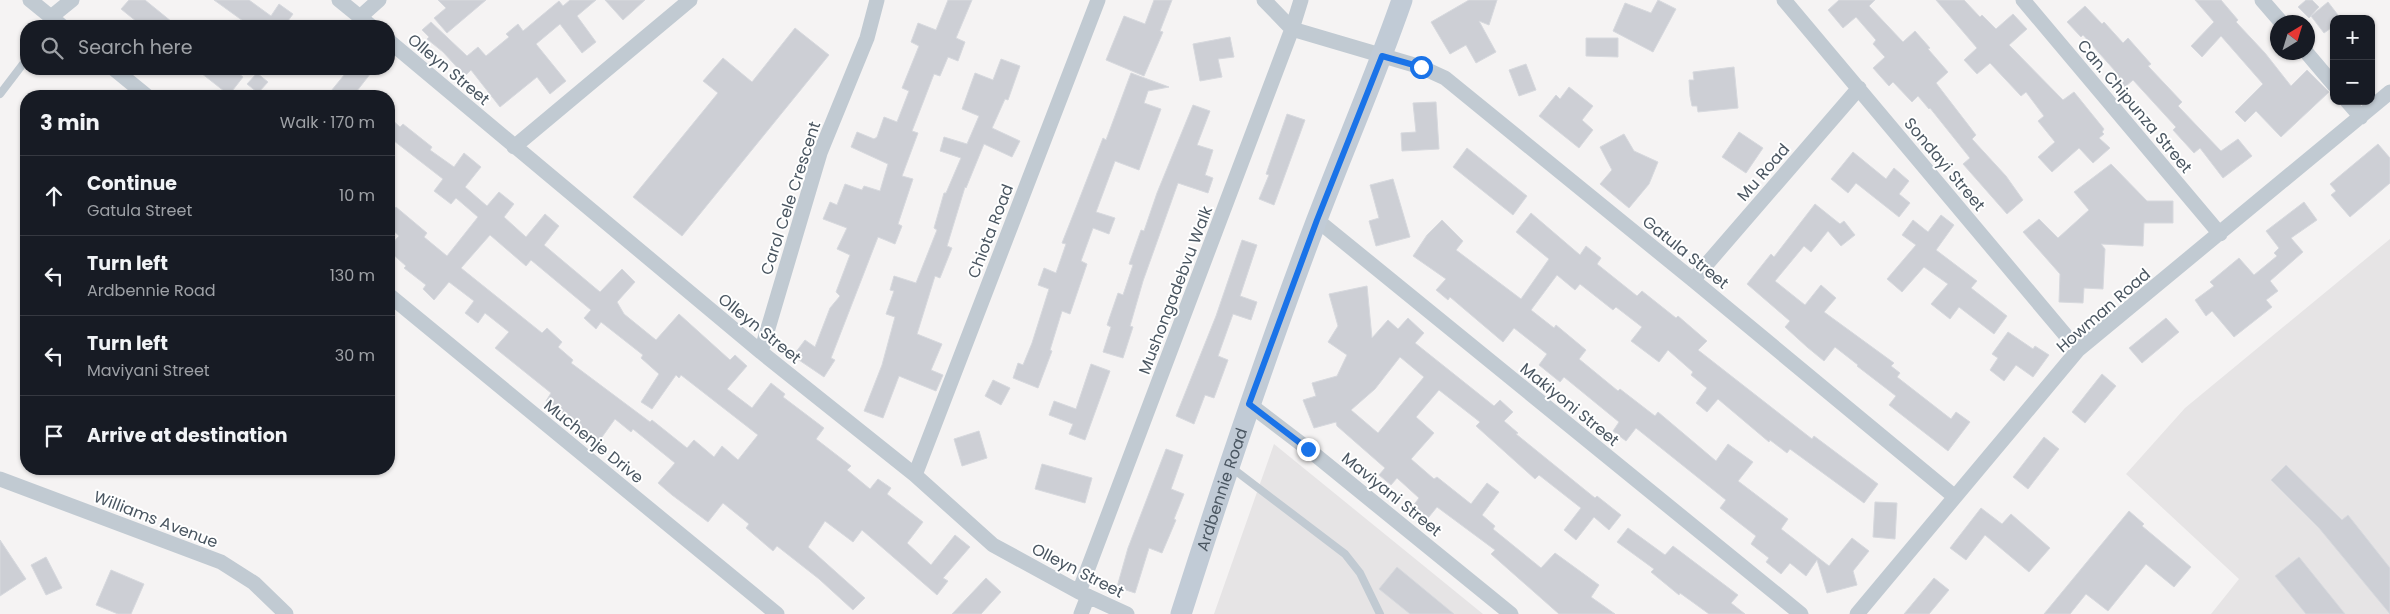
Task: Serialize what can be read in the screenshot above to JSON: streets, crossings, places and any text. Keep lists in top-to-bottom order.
{
  "streets": {
    "main road": ["Ardbennie Road"],
    "street": [
      "Olleyn Street",
      "Can. Chipunza Street",
      "Sondayi Street",
      "Mu Road",
      "Carol Cele Crescent",
      "Chiota Road",
      "Gatula Street",
      "Mushongadebvu Walk",
      "Howman Road",
      "Makiyoni Street",
      "Muchenje Drive",
      "Maviyani Street",
      "Williams Avenue"
    ]
  },
  "crossings": [
    ["Olleyn Street", "Carol Cele Crescent"],
    ["Olleyn Street", "Chiota Road"],
    ["Olleyn Street", "Mushongadebvu Walk"],
    ["Can. Chipunza Street", "Howman Road"],
    ["Sondayi Street", "Mu Road"],
    ["Sondayi Street", "Howman Road"],
    ["Mu Road", "Gatula Street"],
    ["Gatula Street", "Mushongadebvu Walk"],
    ["Gatula Street", "Howman Road"],
    ["Gatula Street", "Ardbennie Road"],
    ["Makiyoni Street", "Ardbennie Road"],
    ["Ardbennie Road", "Maviyani Street"]
  ],
  "north": "top right",
  "page": {
    "map_buttons": ["+", "−"],
    "search": "Search here",
    "heading": ["3 min", "Walk · 170 m"],
    "list": [
      ["Continue", "Gatula Street", "10 m"],
      ["Turn left", "Ardbennie Road", "130 m"],
      ["Turn left", "Maviyani Street", "30 m"],
      "Arrive at destination"
    ]
  }
}
